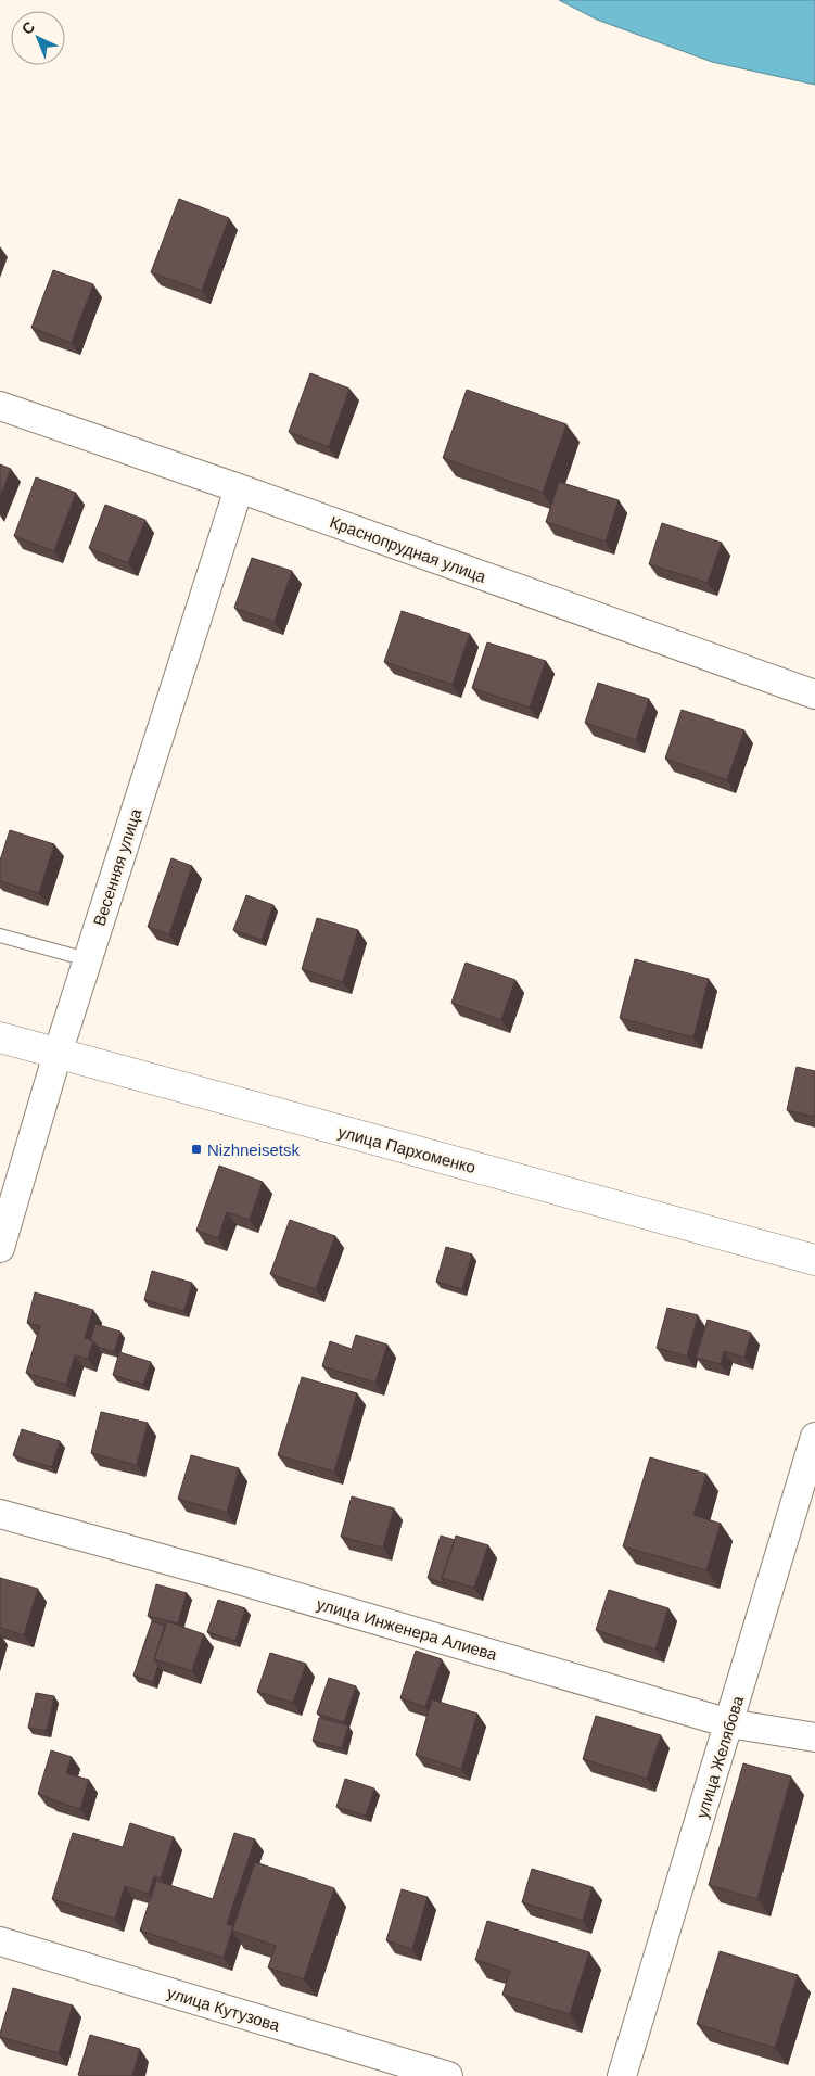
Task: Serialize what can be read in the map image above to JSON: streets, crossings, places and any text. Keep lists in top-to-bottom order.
{
  "streets": {
    "main road": ["улица Пархоменко"],
    "street": [
      "Краснопрудная улица",
      "Весенняя улица",
      "улица Инженера Алиева",
      "улица Желябова",
      "улица Кутузова"
    ]
  },
  "crossings": [
    ["Краснопрудная улица", "Весенняя улица"],
    ["Весенняя улица", "улица Пархоменко"],
    ["улица Инженера Алиева", "улица Желябова"]
  ],
  "places": {
    "transit": ["Nizhneisetsk"]
  },
  "north": "top left"
}
